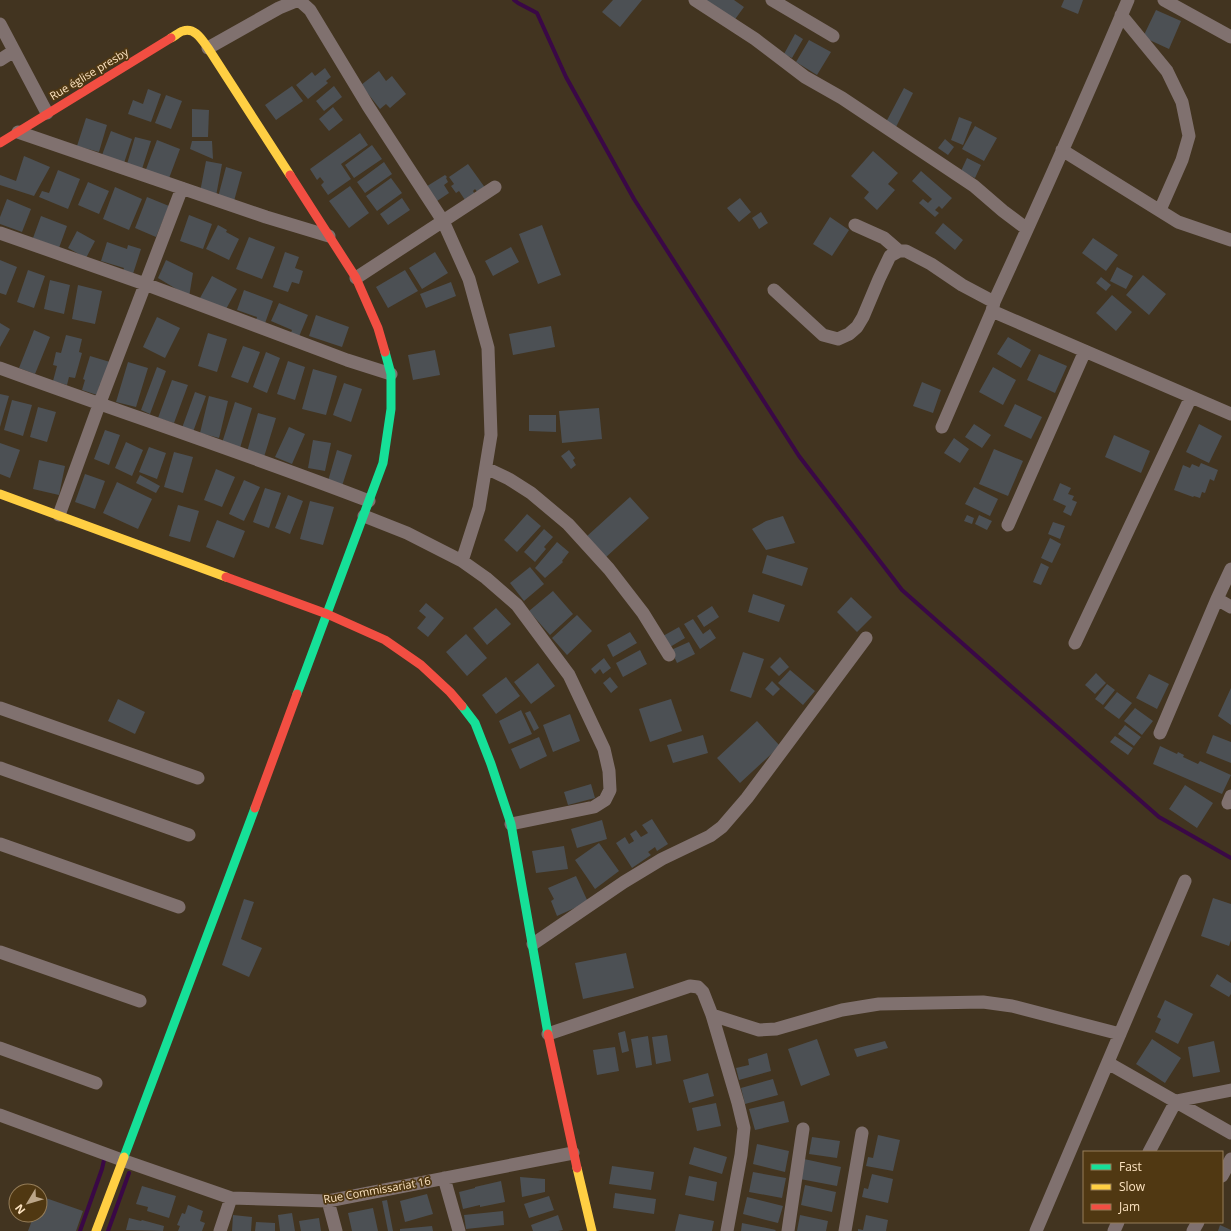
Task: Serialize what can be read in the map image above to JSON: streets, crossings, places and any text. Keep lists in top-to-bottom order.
{
  "streets": {
    "street": ["Rue église presby", "Rue Commissariat 16"]
  },
  "legend": ["Fast", "Slow", "Jam"],
  "north": "bottom left"
}
